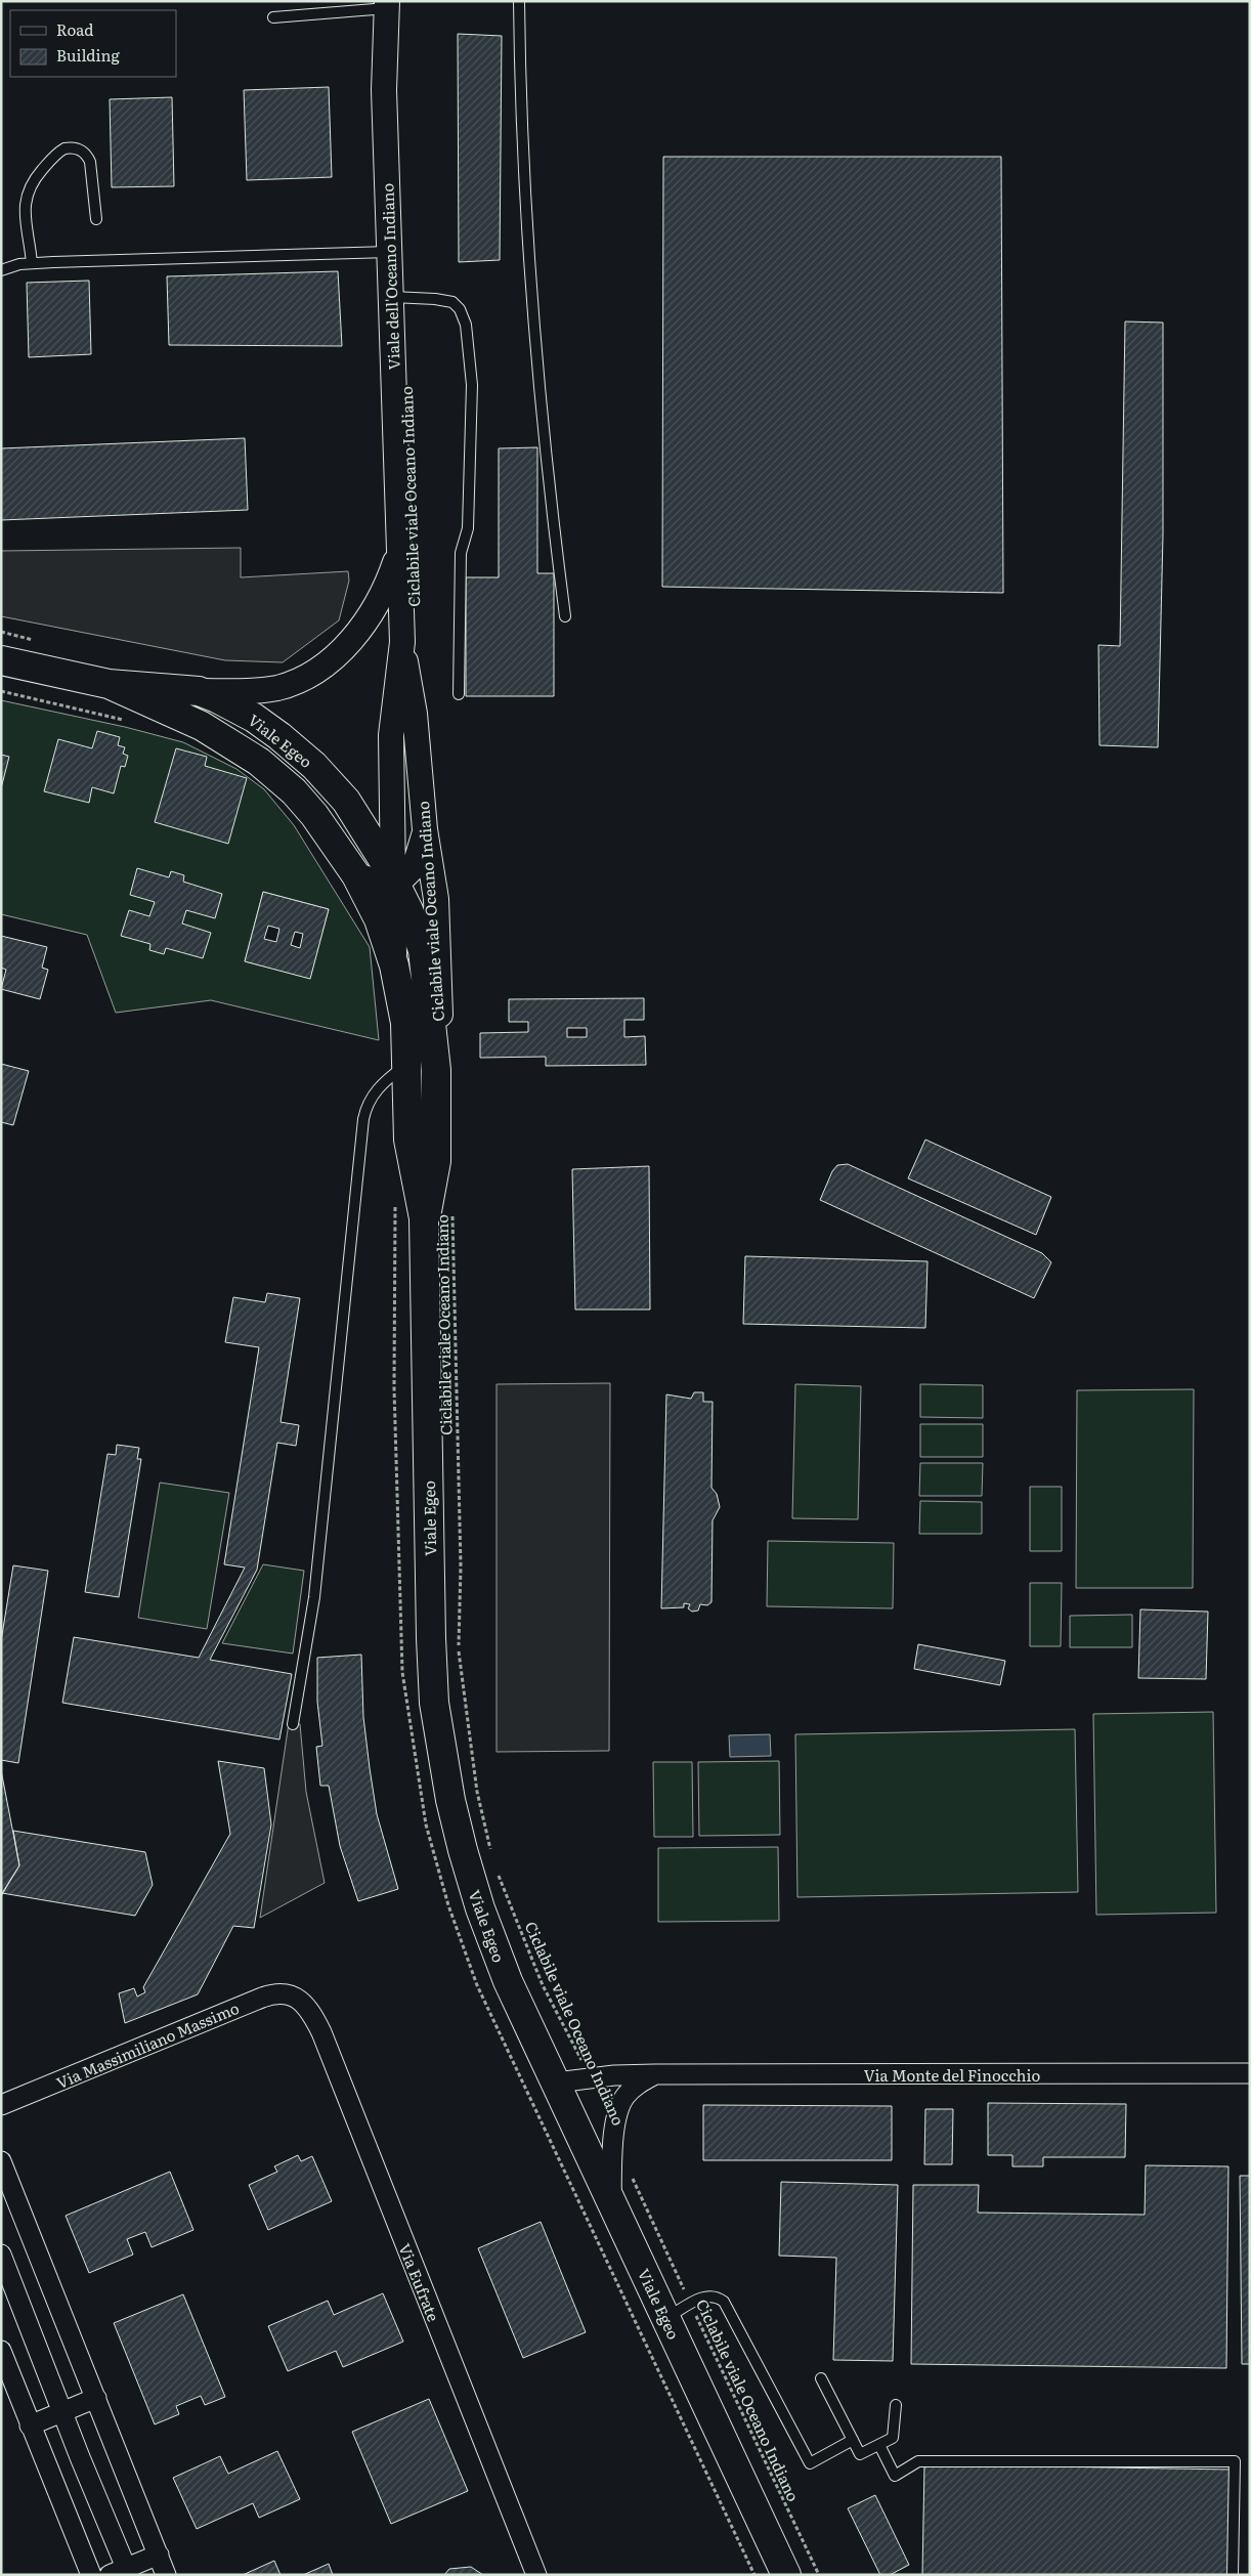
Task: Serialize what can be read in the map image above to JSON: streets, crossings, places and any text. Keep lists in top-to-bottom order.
{
  "streets": {
    "main road": ["Viale Egeo"],
    "street": [
      "Viale dell'Oceano Indiano",
      "Via Massimiliano Massimo",
      "Via Monte del Finocchio",
      "Via Eufrate"
    ],
    "path": ["Ciclabile viale Oceano Indiano"]
  },
  "crossings": [
    ["Viale dell'Oceano Indiano", "Viale Egeo"],
    ["Ciclabile viale Oceano Indiano", "Via Monte del Finocchio"],
    ["Viale Egeo", "Via Monte del Finocchio"],
    ["Via Massimiliano Massimo", "Via Eufrate"]
  ],
  "legend": ["Road", "Building"]
}
